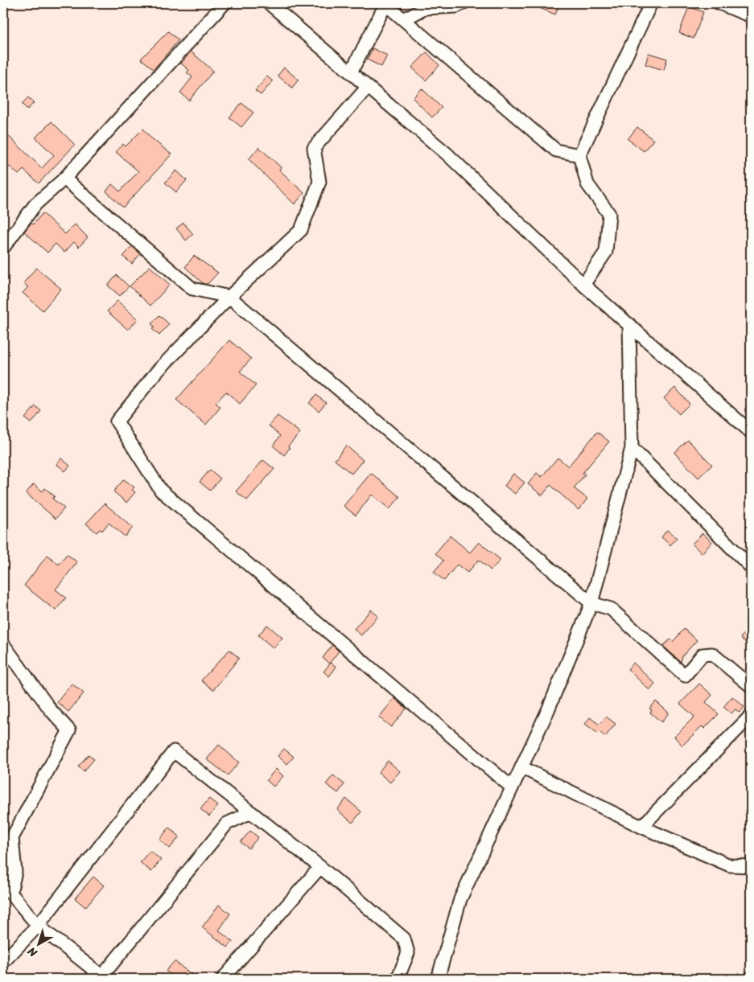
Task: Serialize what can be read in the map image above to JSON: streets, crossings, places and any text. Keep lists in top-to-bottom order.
{
  "north": "bottom left"
}
